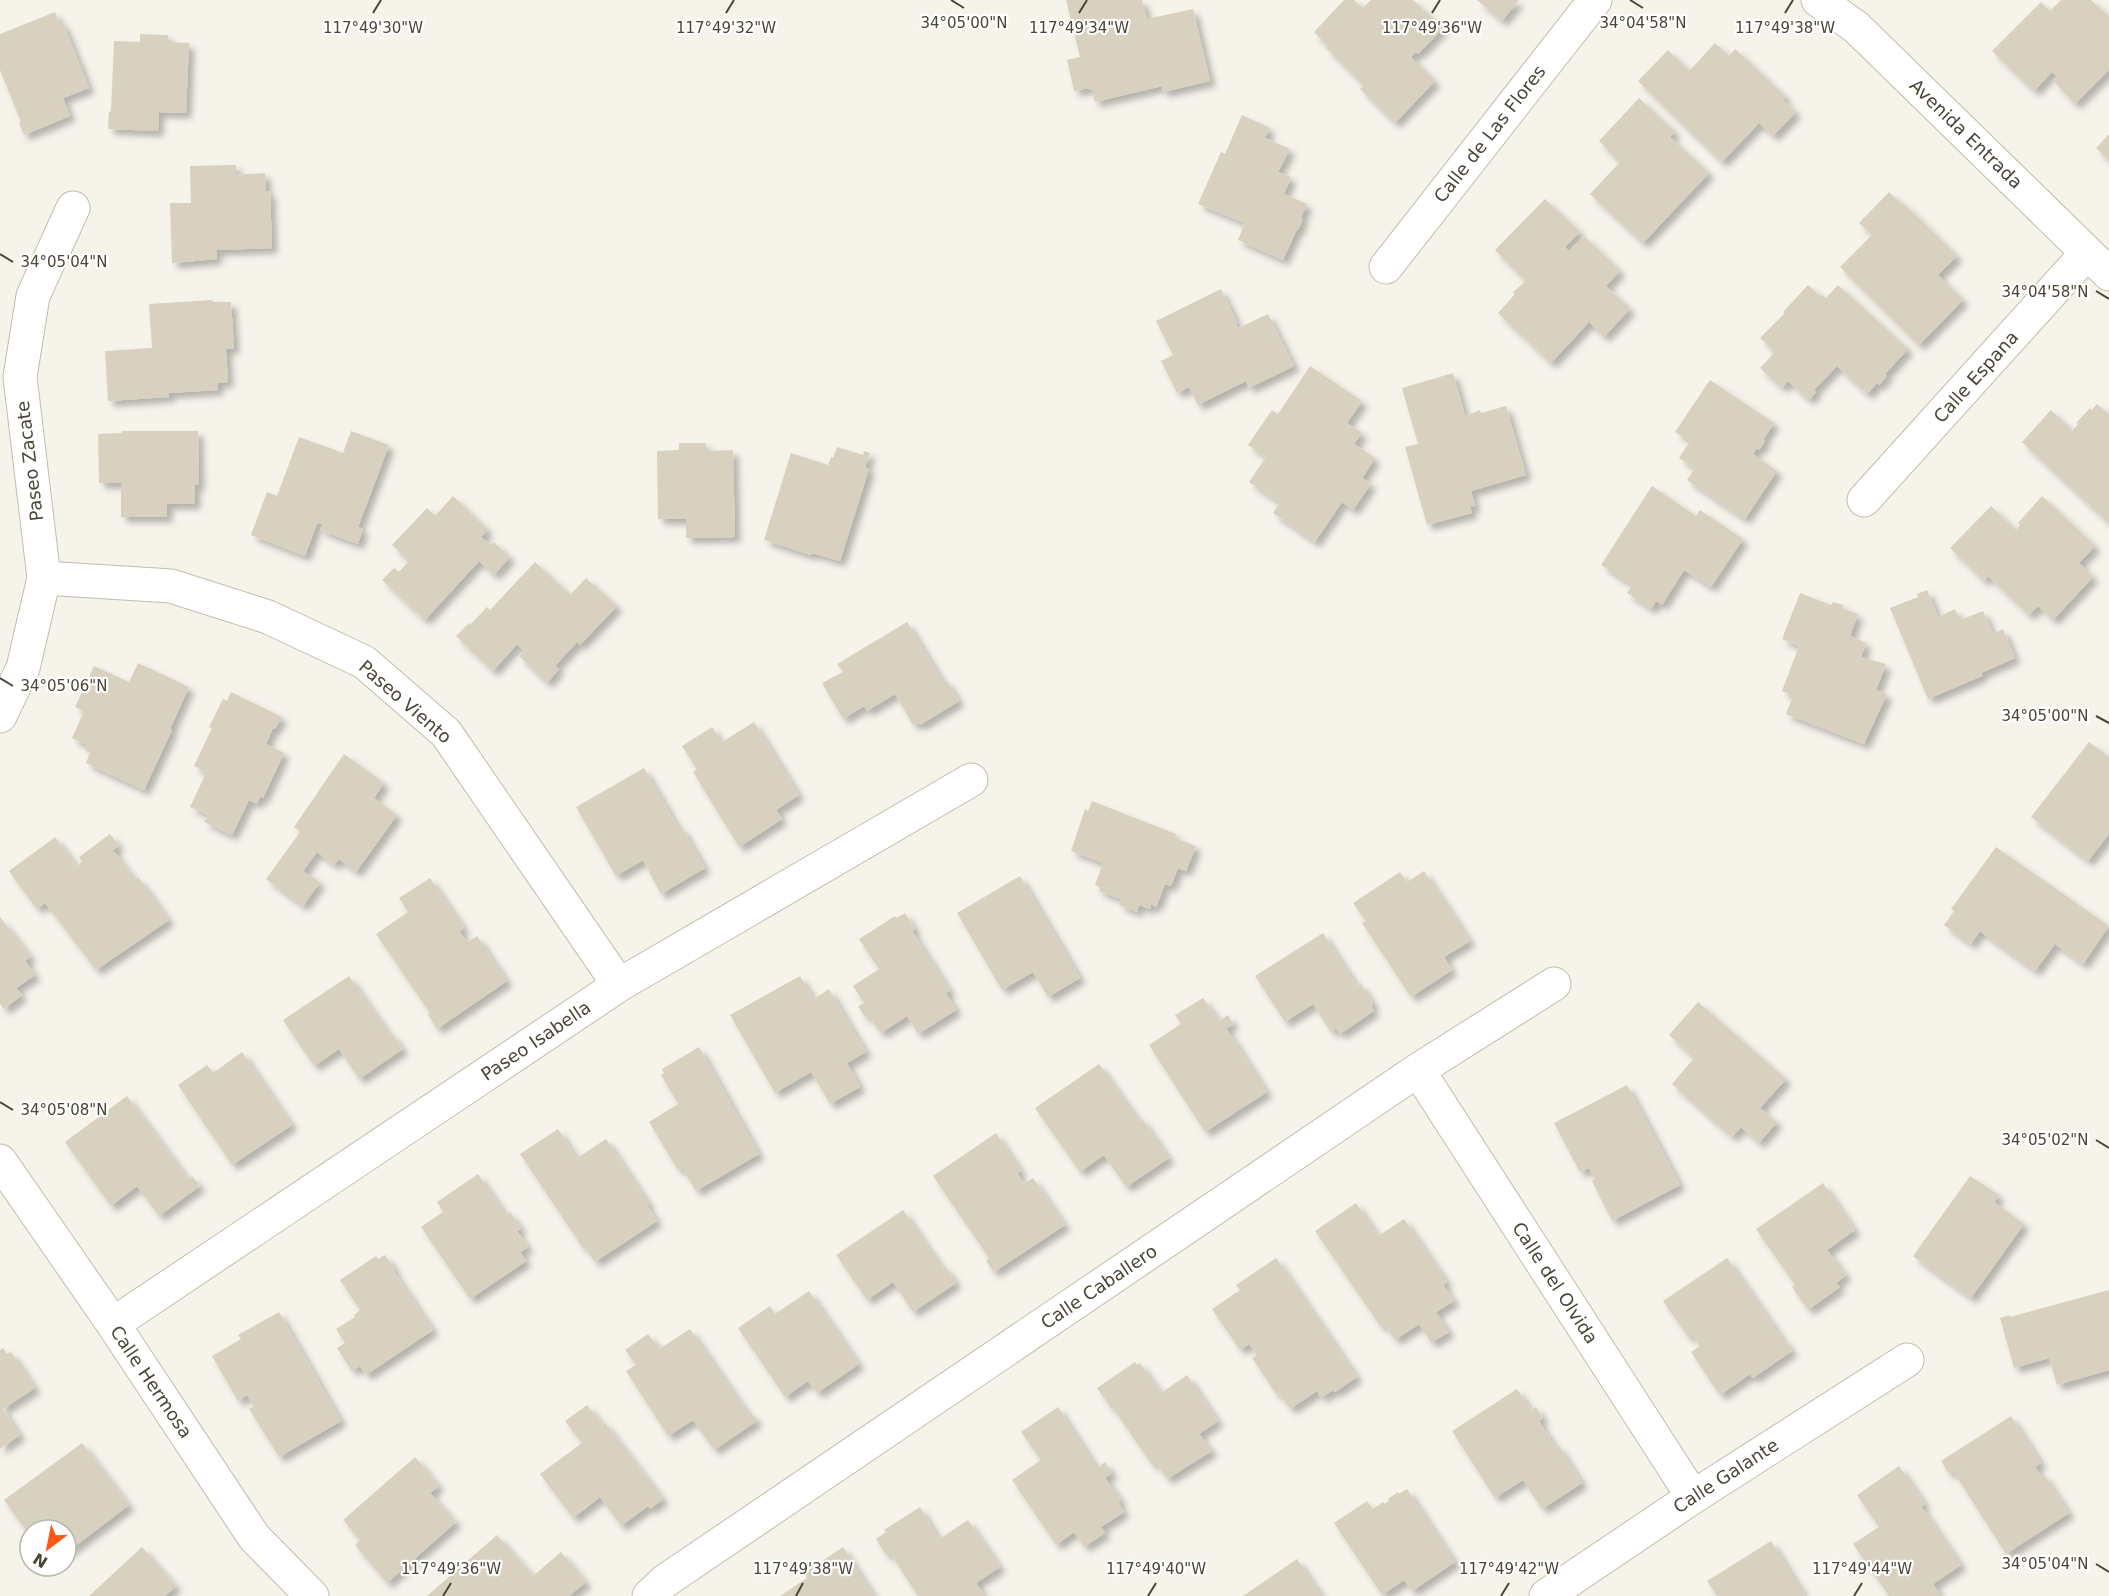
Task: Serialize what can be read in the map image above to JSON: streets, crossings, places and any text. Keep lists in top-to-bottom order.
{
  "streets": {
    "street": [
      "Calle de Las Flores",
      "Avenida Entrada",
      "Calle Espana",
      "Paseo Zacate",
      "Paseo Viento",
      "Paseo Isabella",
      "Calle del Olvida",
      "Calle Caballero",
      "Calle Hermosa",
      "Calle Galante"
    ]
  },
  "crossings": [
    ["Avenida Entrada", "Calle Espana"],
    ["Paseo Zacate", "Paseo Viento"],
    ["Paseo Viento", "Paseo Isabella"],
    ["Paseo Isabella", "Calle Hermosa"],
    ["Calle del Olvida", "Calle Caballero"],
    ["Calle del Olvida", "Calle Galante"]
  ],
  "north": "bottom left",
  "coordinates": [
    "34°05'00\"N",
    "34°04'58\"N",
    "117°49'30\"W",
    "117°49'32\"W",
    "117°49'34\"W",
    "117°49'36\"W",
    "117°49'38\"W",
    "34°05'04\"N",
    "34°05'06\"N",
    "34°05'08\"N",
    "34°05'02\"N",
    "117°49'40\"W",
    "117°49'42\"W",
    "117°49'44\"W"
  ]
}
